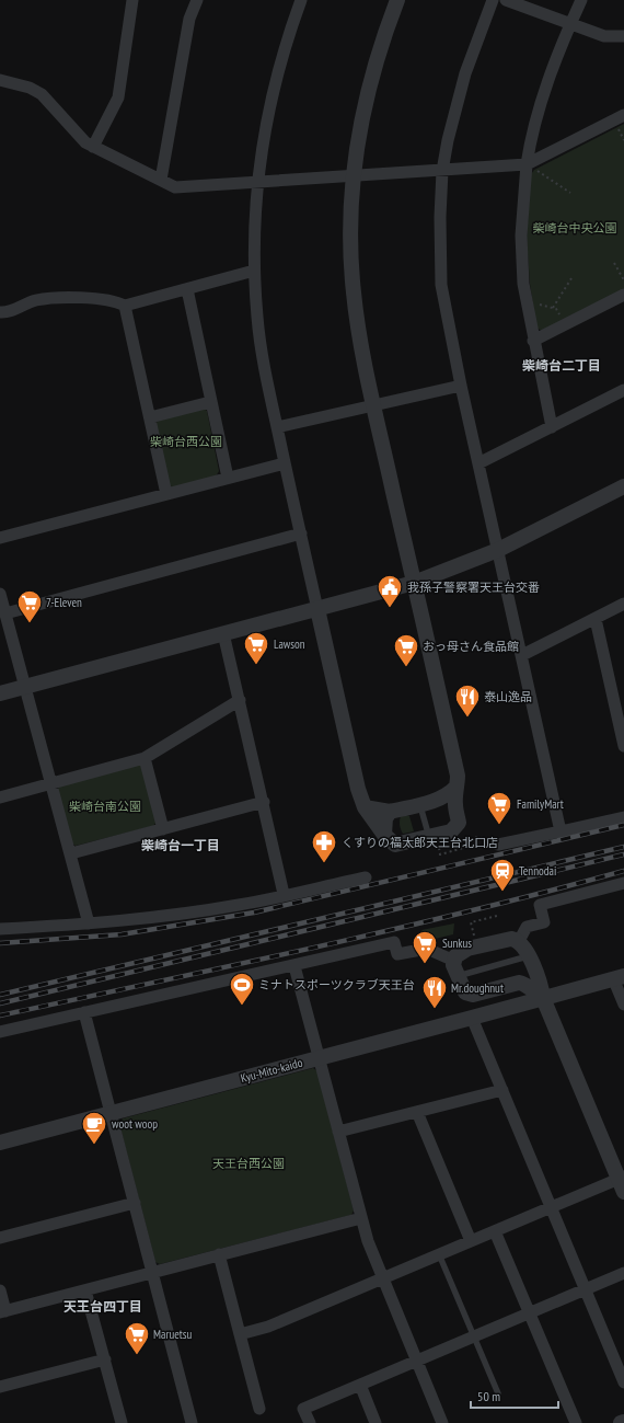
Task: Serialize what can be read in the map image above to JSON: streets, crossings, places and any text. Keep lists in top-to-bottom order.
{
  "streets": {
    "street": ["Kyu-Mito-kaido"]
  },
  "districts": ["柴崎台二丁目", "柴崎台一丁目", "天王台四丁目"],
  "parks": [
    "柴崎台中央公園",
    "柴崎台西公園",
    "柴崎台南公園",
    "天王台西公園"
  ],
  "places": {
    "public building": ["我孫子警察署天王台交番"],
    "supermarket": [
      "7-Eleven",
      "Lawson",
      "おっ母さん食品館",
      "FamilyMart",
      "Sunkus",
      "Maruetsu"
    ],
    "restaurant": ["泰山逸品", "Mr.doughnut"],
    "pharmacy": ["くすりの福太郎天王台北口店"],
    "station": ["Tennodai"],
    "sports": ["ミナトスポーツクラブ天王台"],
    "cafe": ["woot woop"]
  },
  "scale_bar": "50 m"
}
